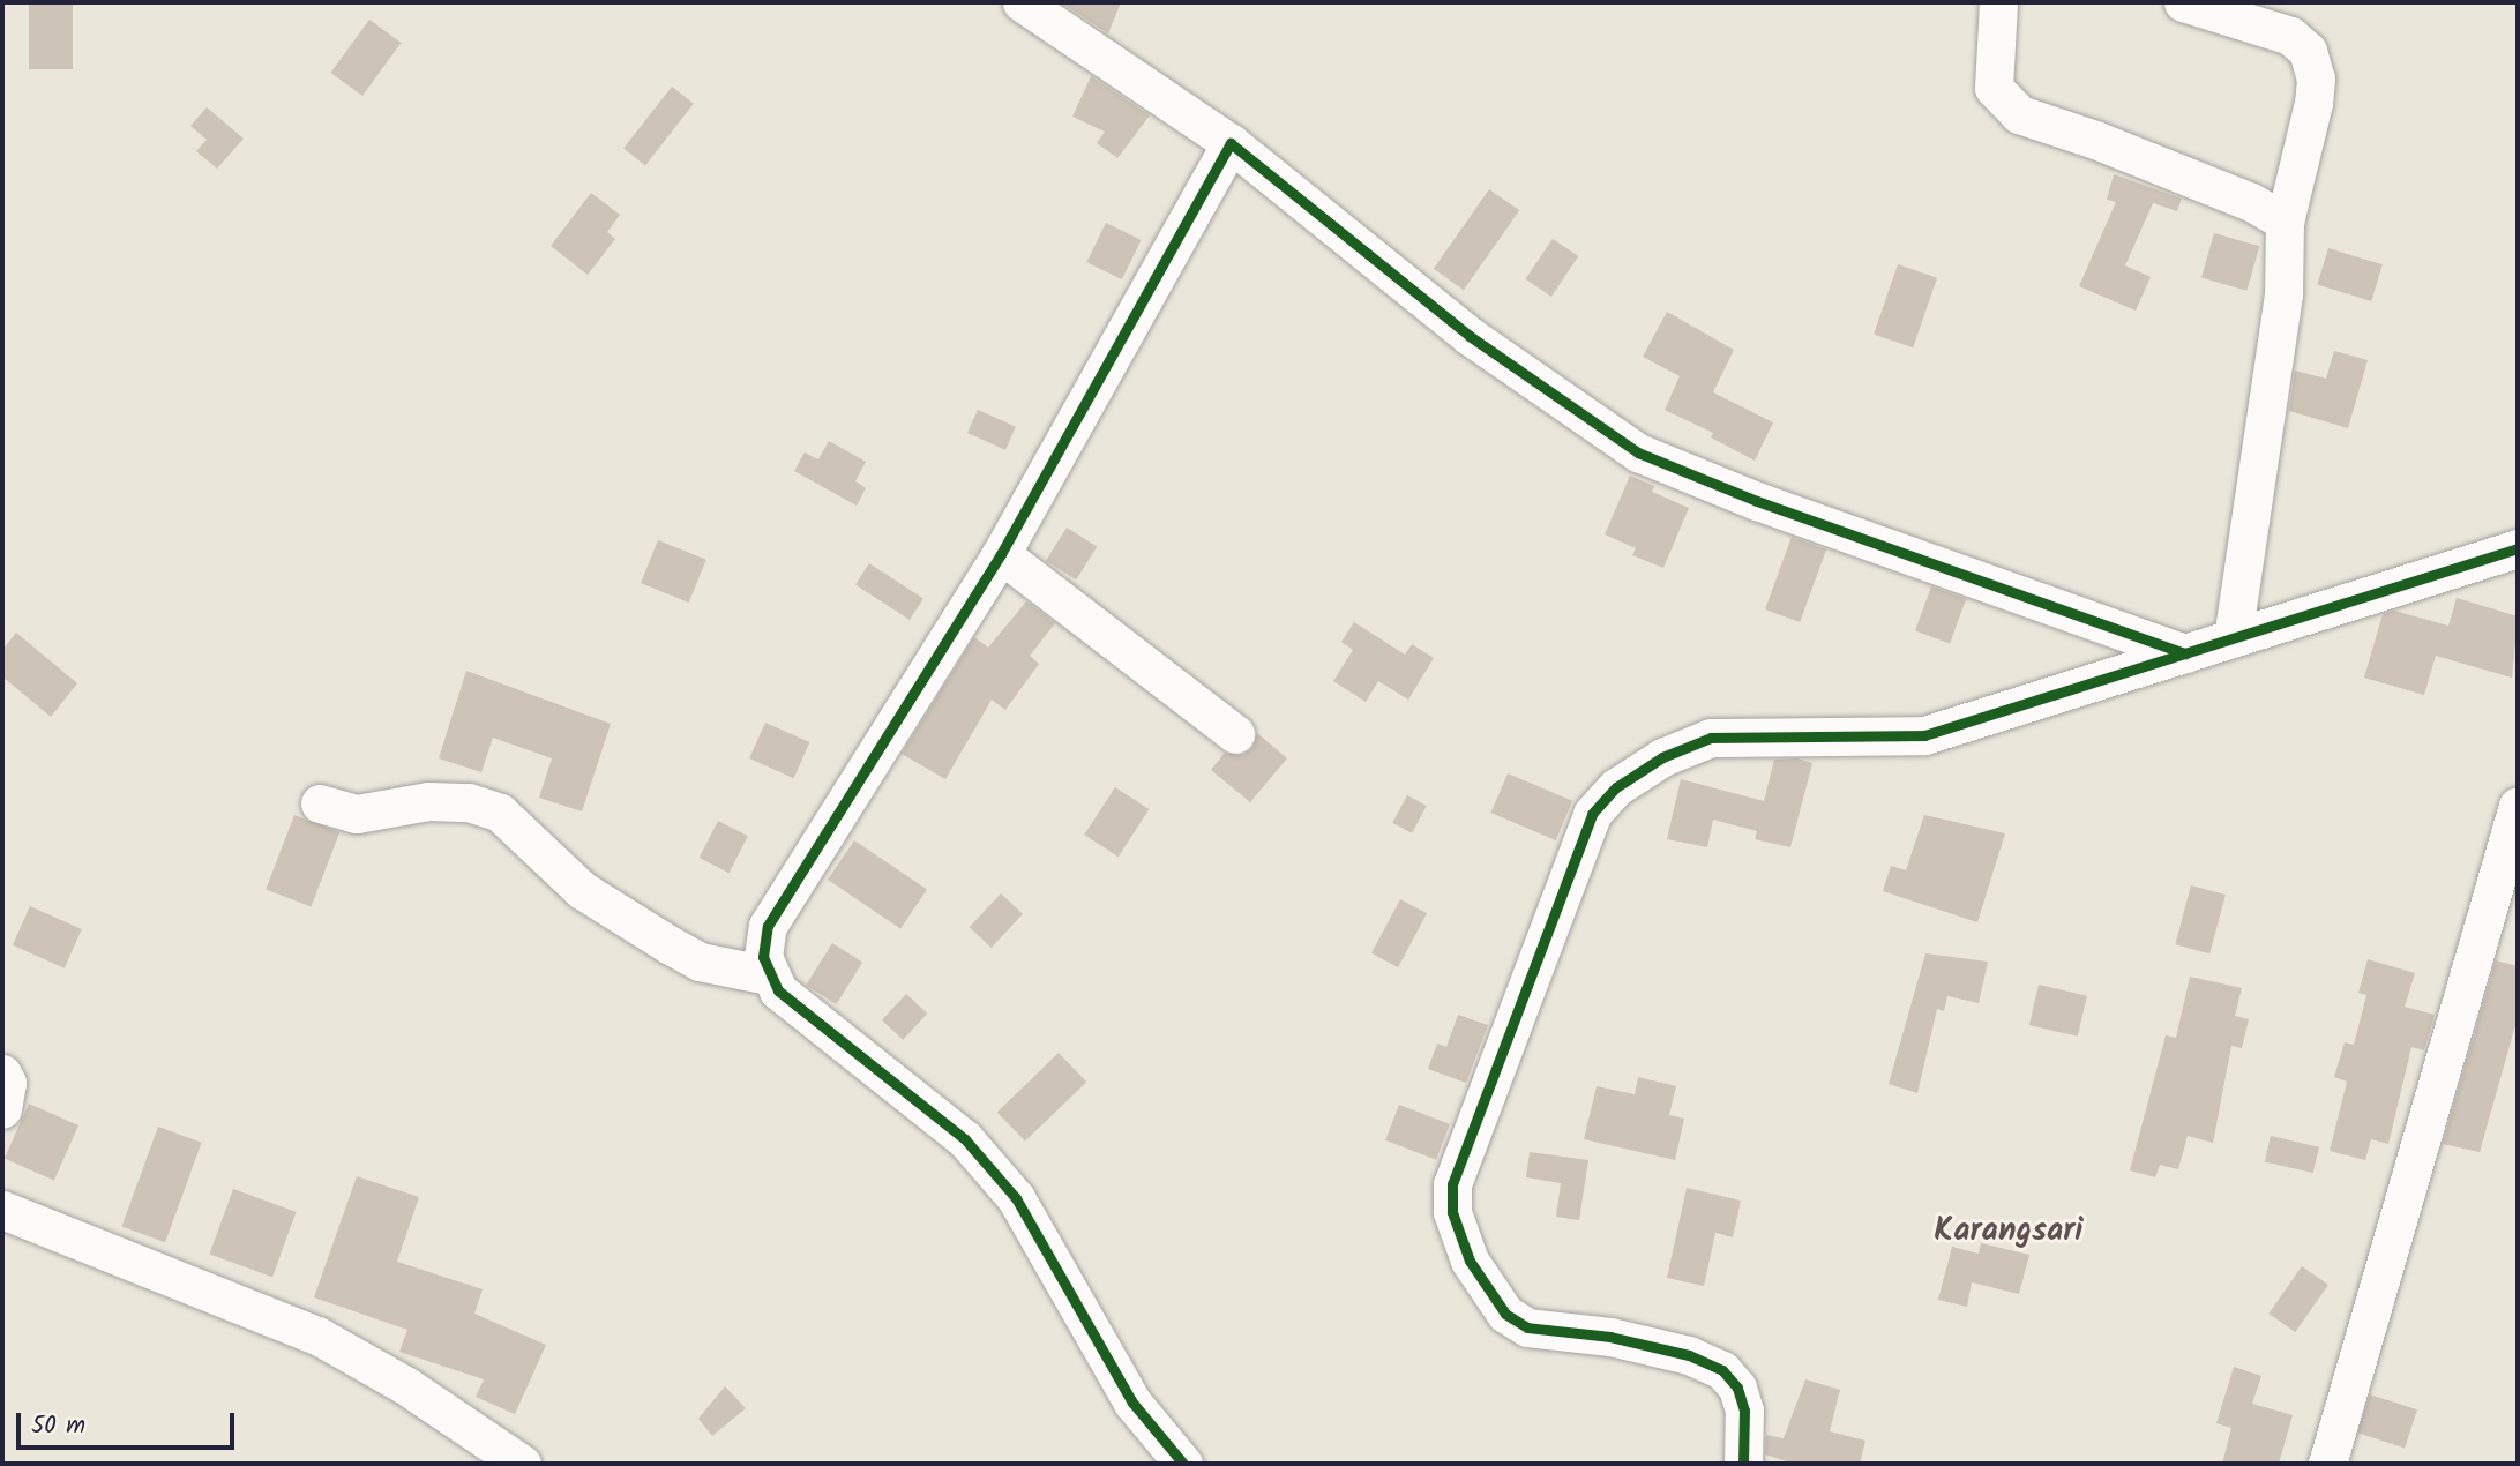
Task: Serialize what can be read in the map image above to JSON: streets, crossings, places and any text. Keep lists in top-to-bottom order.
{
  "districts": ["Karangsari"],
  "scale_bar": "50 m"
}
